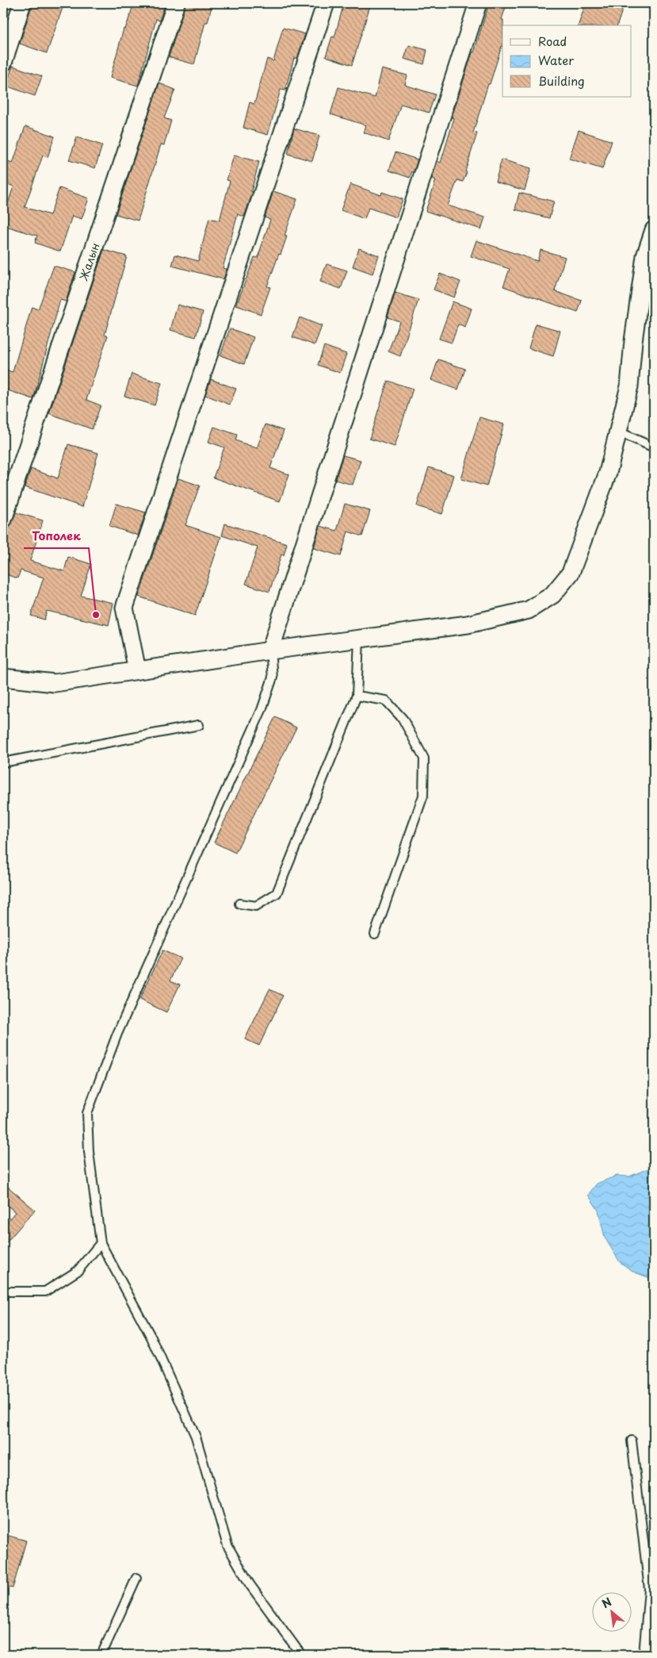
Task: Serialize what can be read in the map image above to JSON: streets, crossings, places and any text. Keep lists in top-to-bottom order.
{
  "streets": {
    "street": ["Жалын"]
  },
  "places": ["Тополек"],
  "legend": ["Road", "Water", "Building"],
  "north": "top left"
}
